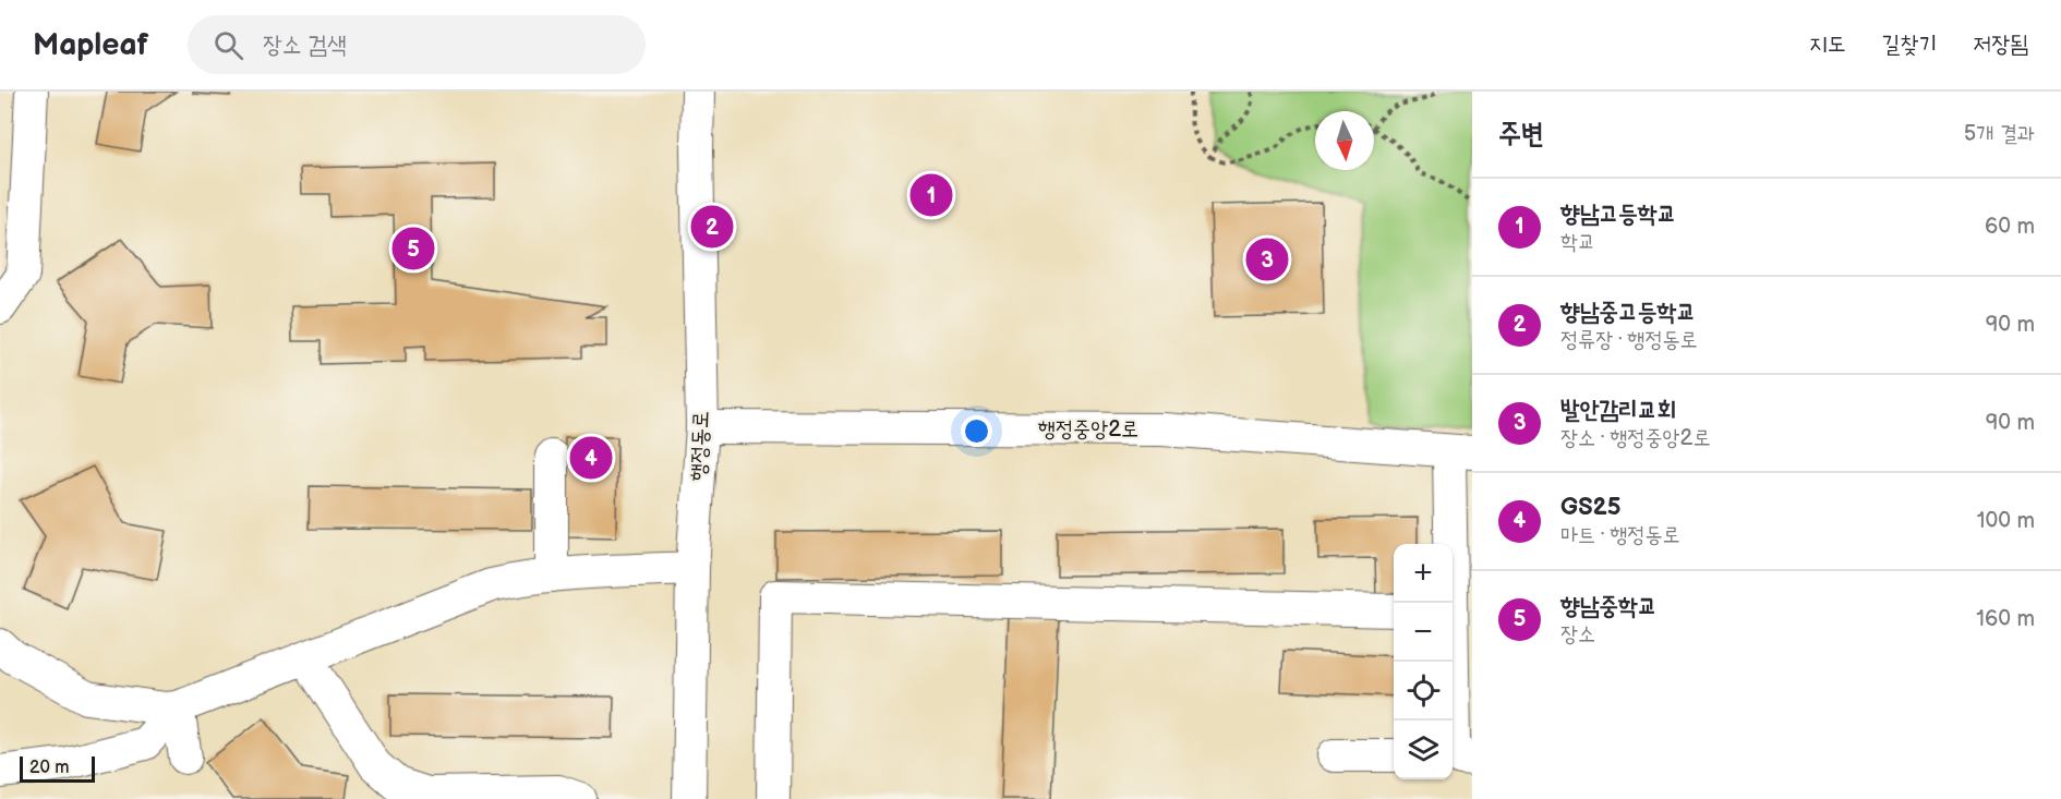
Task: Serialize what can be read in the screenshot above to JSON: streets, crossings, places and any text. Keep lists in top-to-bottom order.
{
  "streets": {
    "street": ["행정중앙2로", "행정동로"]
  },
  "crossings": [
    ["행정중앙2로", "행정동로"]
  ],
  "scale_bar": "20 m",
  "north": "bottom",
  "page": {
    "header": "Mapleaf",
    "search": "장소 검색",
    "nav": ["지도", "길찾기", "저장됨"],
    "heading": ["주변", "5개 결과"],
    "pins": [
      "1",
      "2",
      "5",
      "3",
      "4"
    ],
    "list": [
      {
        "mark": "1",
        "name": "향남고등학교",
        "note": "학교",
        "value": "60 m"
      },
      {
        "mark": "2",
        "name": "향남중고등학교",
        "note": "정류장 · 행정동로",
        "value": "90 m"
      },
      {
        "mark": "3",
        "name": "발안감리교회",
        "note": "장소 · 행정중앙2로",
        "value": "90 m"
      },
      {
        "mark": "4",
        "name": "GS25",
        "note": "마트 · 행정동로",
        "value": "100 m"
      },
      {
        "mark": "5",
        "name": "향남중학교",
        "note": "장소",
        "value": "160 m"
      }
    ],
    "map_buttons": ["+", "−"],
    "scale": "20 m"
  }
}
